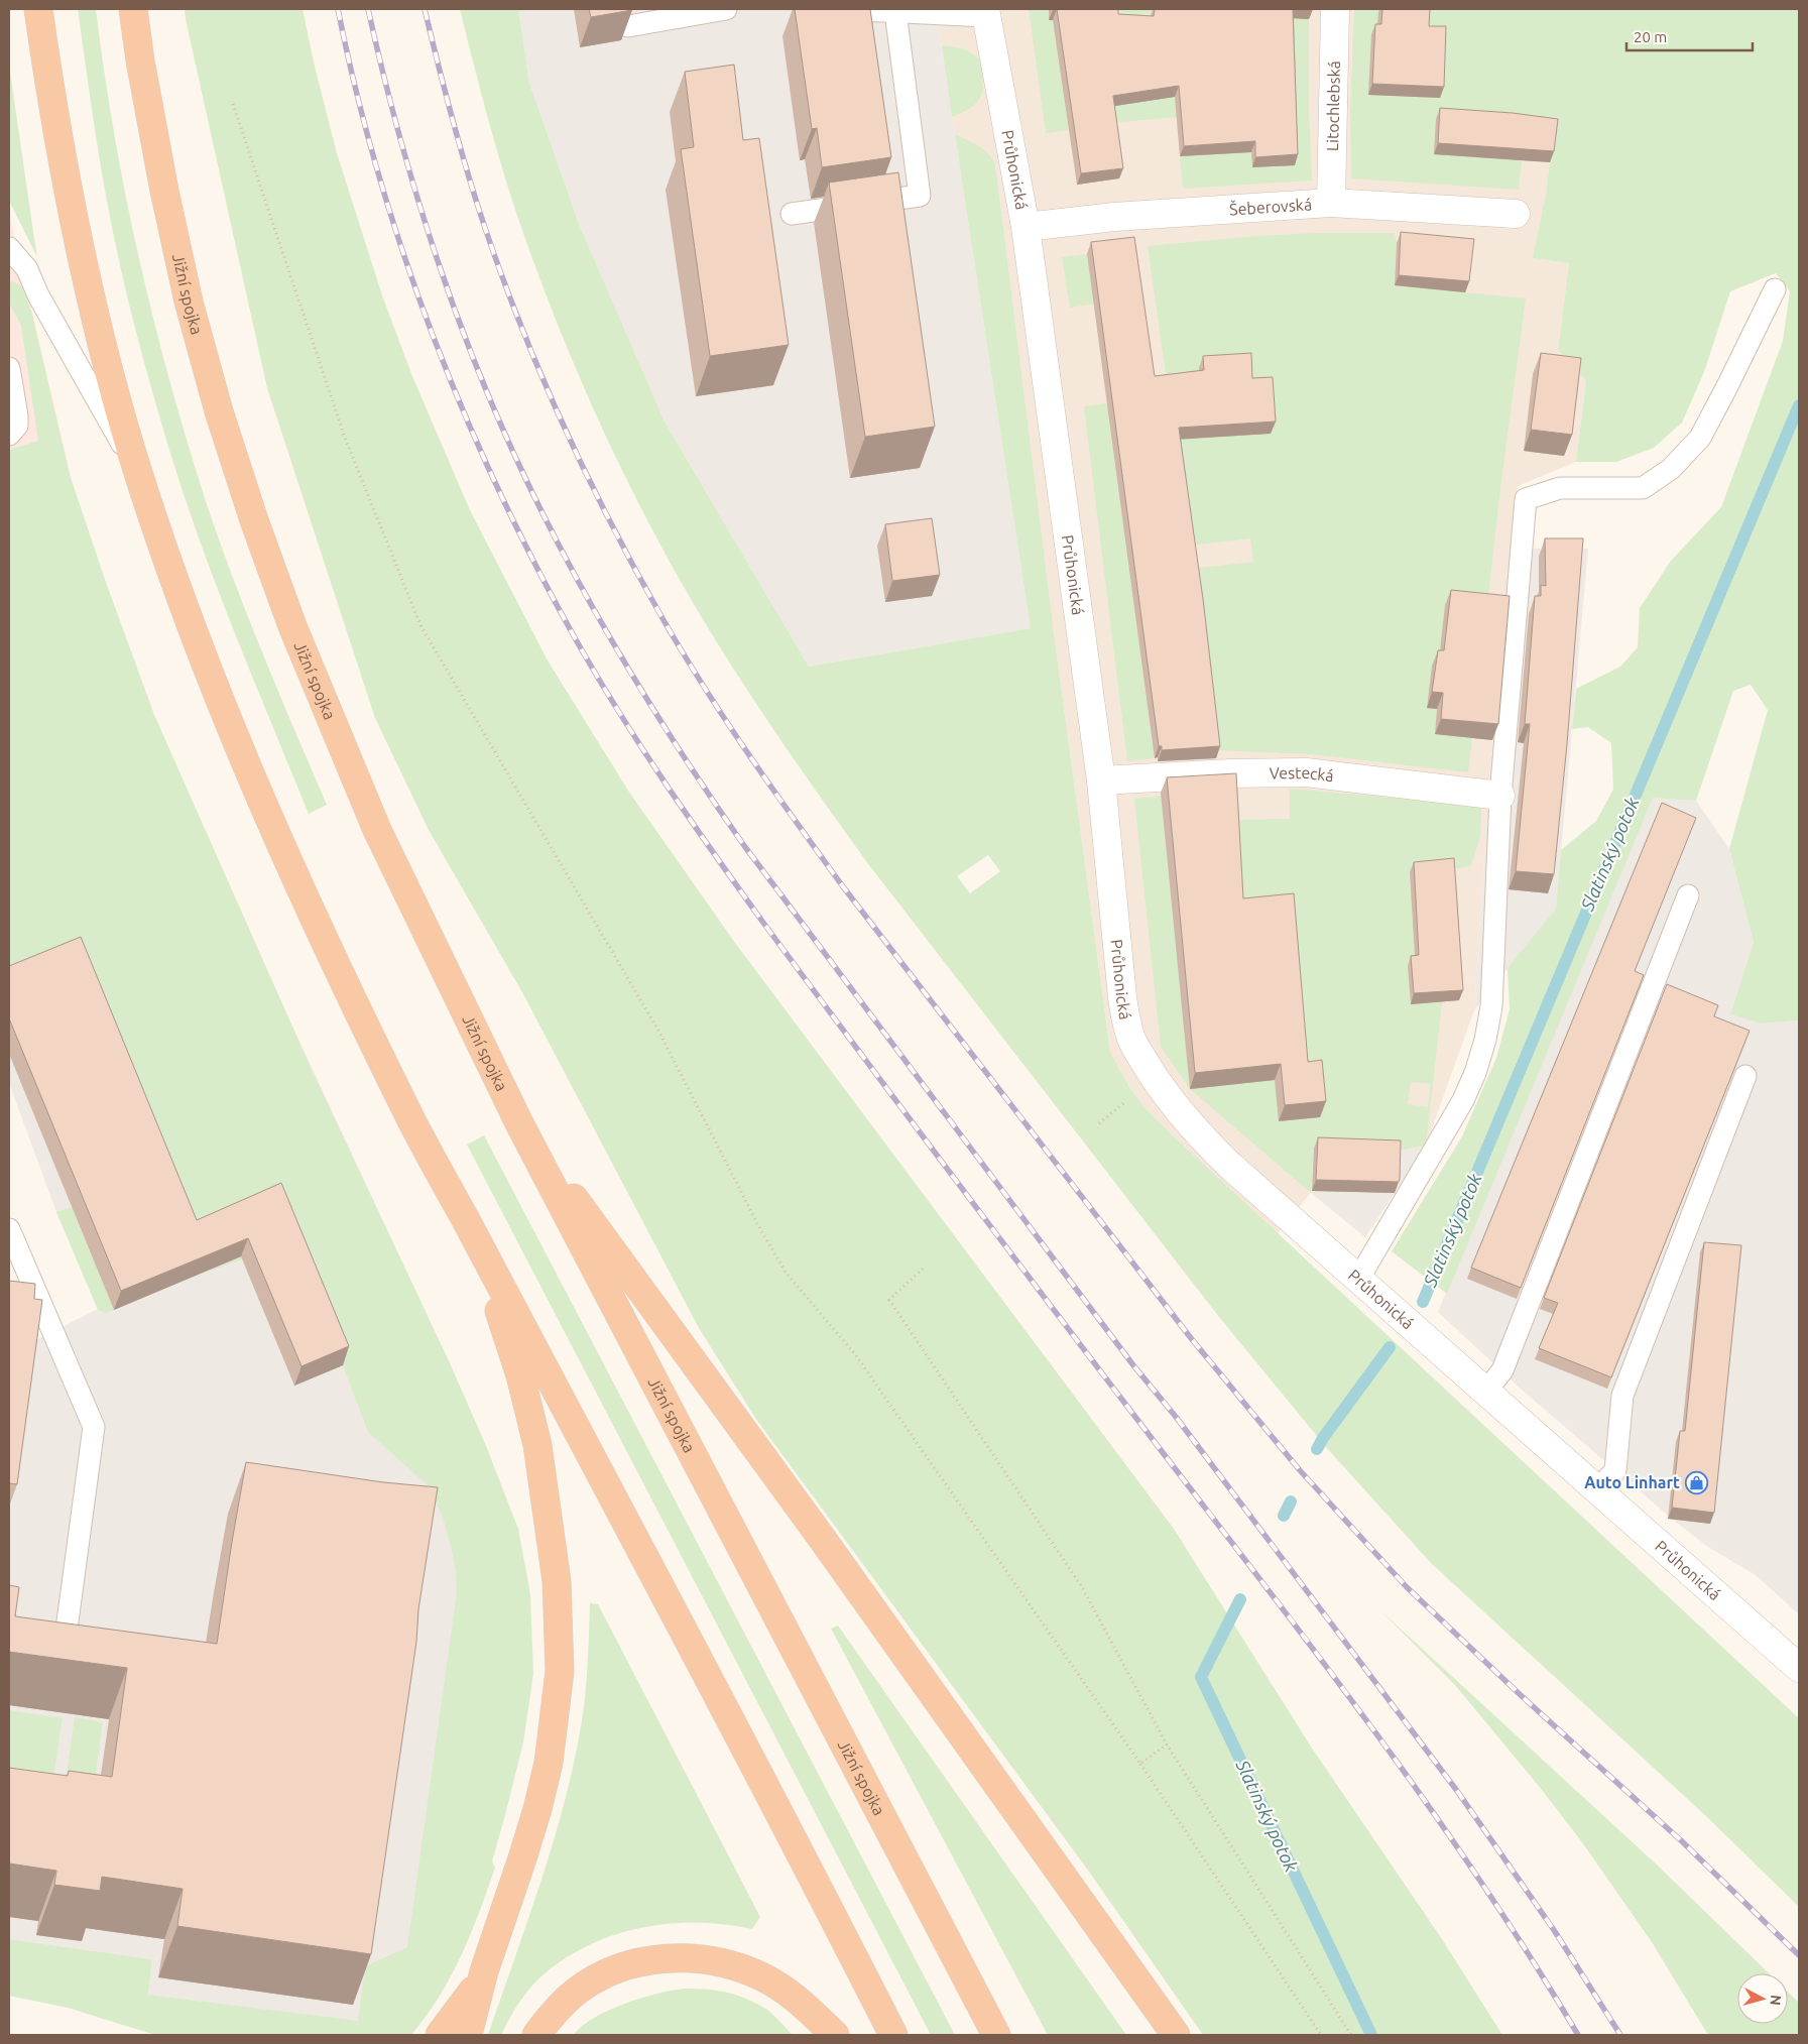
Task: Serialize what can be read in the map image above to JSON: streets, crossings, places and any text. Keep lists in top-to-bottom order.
{
  "streets": {
    "highway": ["Jižní spojka"],
    "street": [
      "Litochlebská",
      "Průhonická",
      "Šeberovská",
      "Vestecká"
    ]
  },
  "crossings": [
    ["Litochlebská", "Šeberovská"],
    ["Průhonická", "Šeberovská"],
    ["Průhonická", "Vestecká"]
  ],
  "water": ["Slatinský potok"],
  "places": {
    "shop": ["Auto Linhart"]
  },
  "scale_bar": "20 m",
  "north": "right"
}
